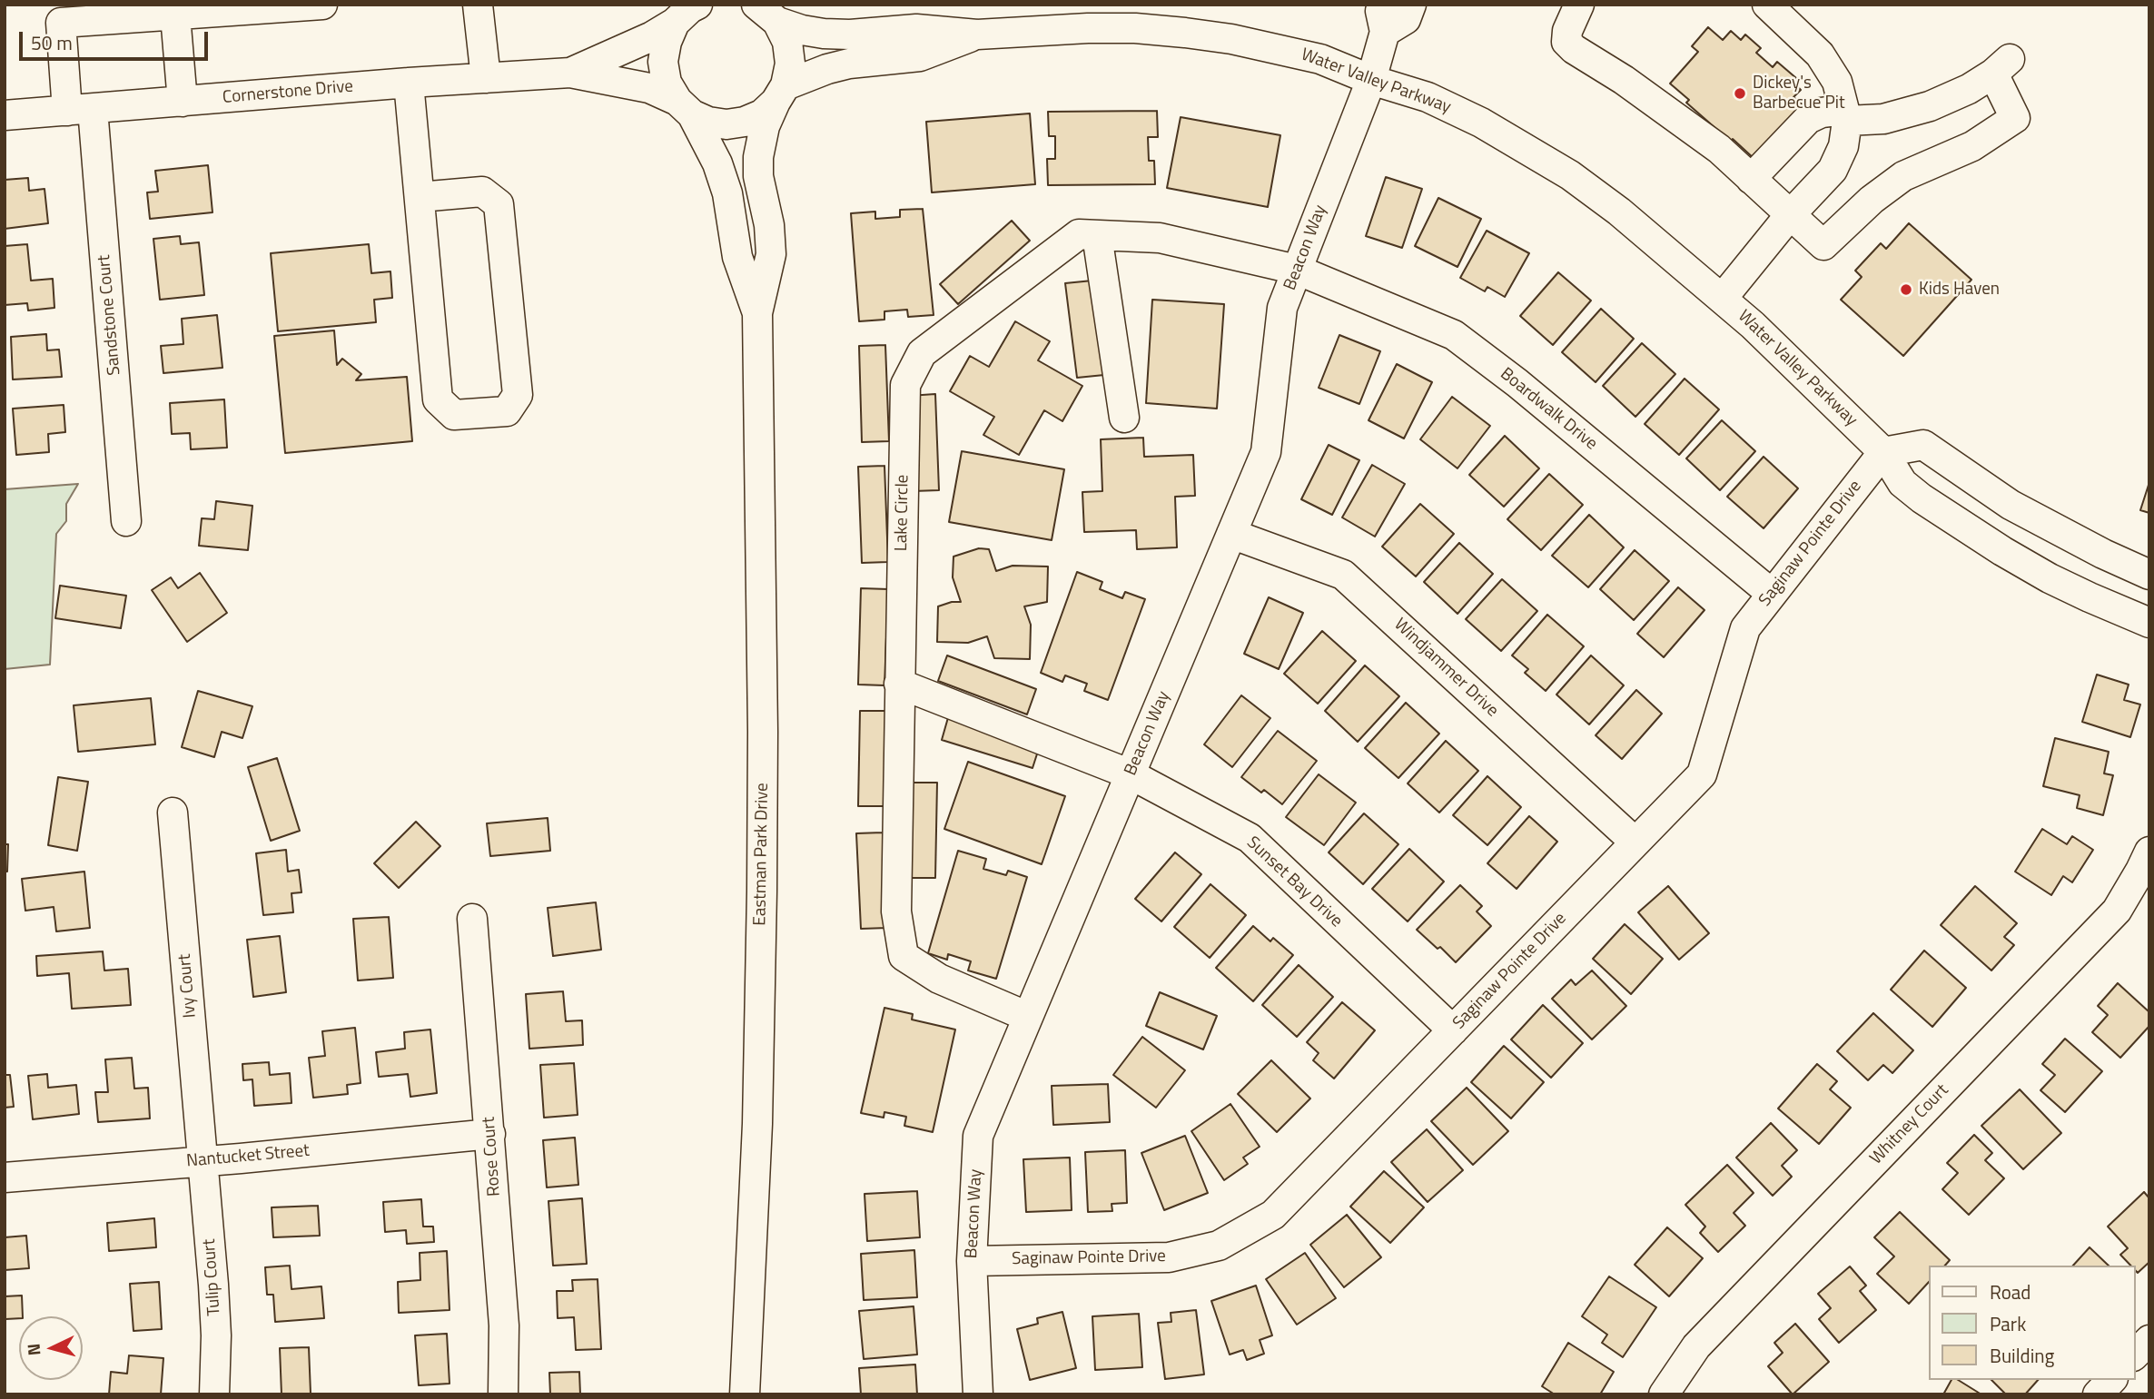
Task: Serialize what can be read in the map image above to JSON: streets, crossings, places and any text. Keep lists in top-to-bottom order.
{
  "streets": {
    "street": [
      "Water Valley Parkway",
      "Cornerstone Drive",
      "Beacon Way",
      "Sandstone Court",
      "Boardwalk Drive",
      "Lake Circle",
      "Saginaw Pointe Drive",
      "Windjammer Drive",
      "Eastman Park Drive",
      "Sunset Bay Drive",
      "Ivy Court",
      "Whitney Court",
      "Nantucket Street",
      "Rose Court",
      "Tulip Court"
    ]
  },
  "crossings": [
    ["Water Valley Parkway", "Cornerstone Drive"],
    ["Water Valley Parkway", "Beacon Way"],
    ["Water Valley Parkway", "Saginaw Pointe Drive"],
    ["Water Valley Parkway", "Eastman Park Drive"],
    ["Cornerstone Drive", "Sandstone Court"],
    ["Cornerstone Drive", "Eastman Park Drive"],
    ["Beacon Way", "Boardwalk Drive"],
    ["Beacon Way", "Lake Circle"],
    ["Beacon Way", "Saginaw Pointe Drive"],
    ["Beacon Way", "Windjammer Drive"],
    ["Beacon Way", "Sunset Bay Drive"],
    ["Boardwalk Drive", "Lake Circle"],
    ["Boardwalk Drive", "Saginaw Pointe Drive"],
    ["Lake Circle", "Sunset Bay Drive"],
    ["Saginaw Pointe Drive", "Windjammer Drive"],
    ["Saginaw Pointe Drive", "Sunset Bay Drive"],
    ["Ivy Court", "Nantucket Street"],
    ["Ivy Court", "Tulip Court"],
    ["Nantucket Street", "Rose Court"],
    ["Nantucket Street", "Tulip Court"]
  ],
  "places": ["Dickey's Barbecue Pit", "Kids Haven"],
  "legend": ["Road", "Park", "Building"],
  "scale_bar": "50 m",
  "north": "left"
}
